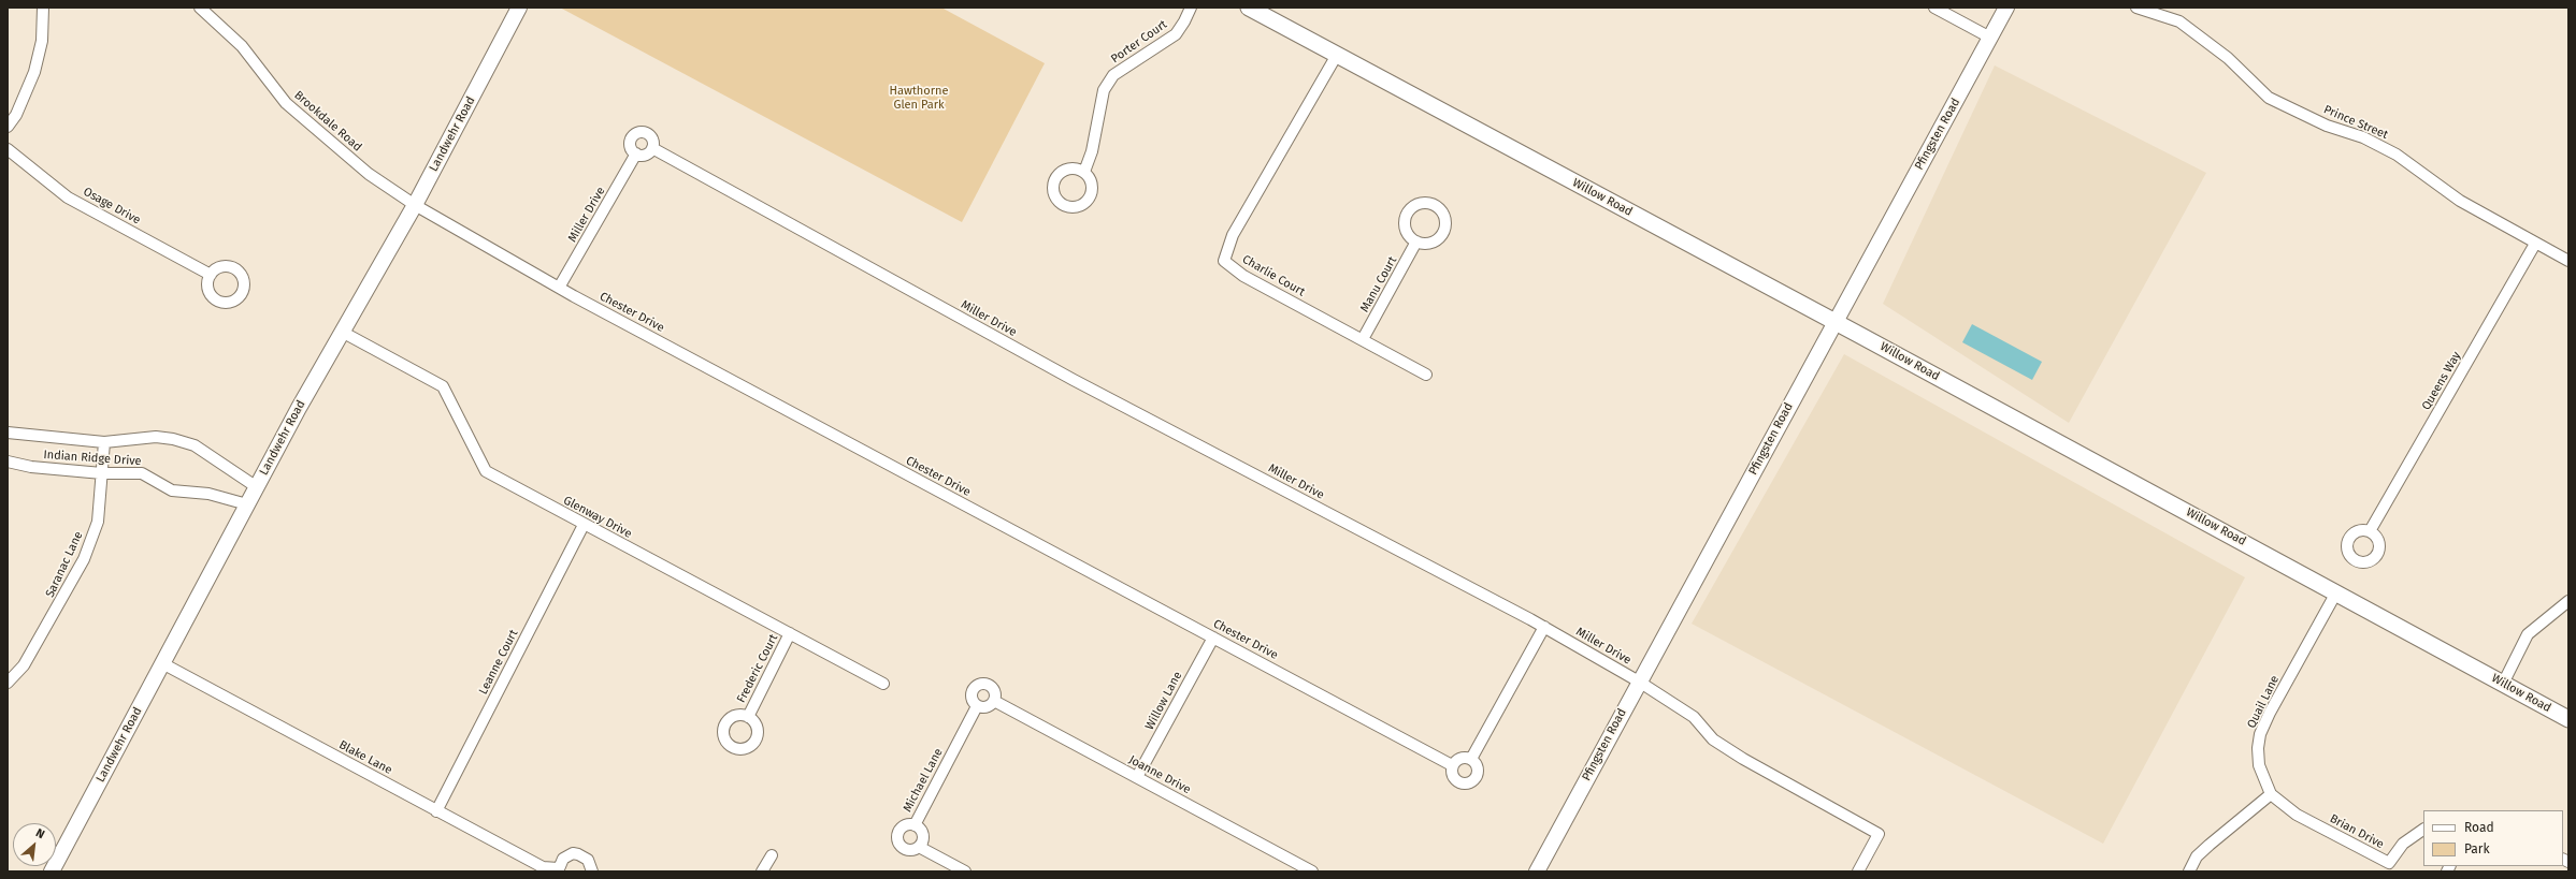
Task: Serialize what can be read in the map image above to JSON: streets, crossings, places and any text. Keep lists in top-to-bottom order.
{
  "streets": {
    "main road": ["Landwehr Road", "Pfingsten Road", "Willow Road"],
    "street": [
      "Porter Court",
      "Brookdale Road",
      "Prince Street",
      "Osage Drive",
      "Miller Drive",
      "Charlie Court",
      "Manu Court",
      "Chester Drive",
      "Queens Way",
      "Indian Ridge Drive",
      "Glenway Drive",
      "Saranac Lane",
      "Leanne Court",
      "Frederic Court",
      "Willow Lane",
      "Quail Lane",
      "Blake Lane",
      "Joanne Drive",
      "Michael Lane",
      "Brian Drive"
    ]
  },
  "crossings": [
    ["Brookdale Road", "Landwehr Road"],
    ["Brookdale Road", "Chester Drive"],
    ["Prince Street", "Queens Way"],
    ["Landwehr Road", "Chester Drive"],
    ["Landwehr Road", "Indian Ridge Drive"],
    ["Landwehr Road", "Glenway Drive"],
    ["Landwehr Road", "Blake Lane"],
    ["Pfingsten Road", "Willow Road"],
    ["Pfingsten Road", "Miller Drive"],
    ["Willow Road", "Charlie Court"],
    ["Willow Road", "Quail Lane"],
    ["Miller Drive", "Chester Drive"],
    ["Charlie Court", "Manu Court"],
    ["Chester Drive", "Willow Lane"],
    ["Indian Ridge Drive", "Saranac Lane"],
    ["Glenway Drive", "Leanne Court"],
    ["Glenway Drive", "Frederic Court"],
    ["Leanne Court", "Blake Lane"],
    ["Willow Lane", "Joanne Drive"],
    ["Quail Lane", "Brian Drive"],
    ["Joanne Drive", "Michael Lane"]
  ],
  "parks": ["Hawthorne Glen Park"],
  "legend": ["Road", "Park"],
  "north": "top right"
}
